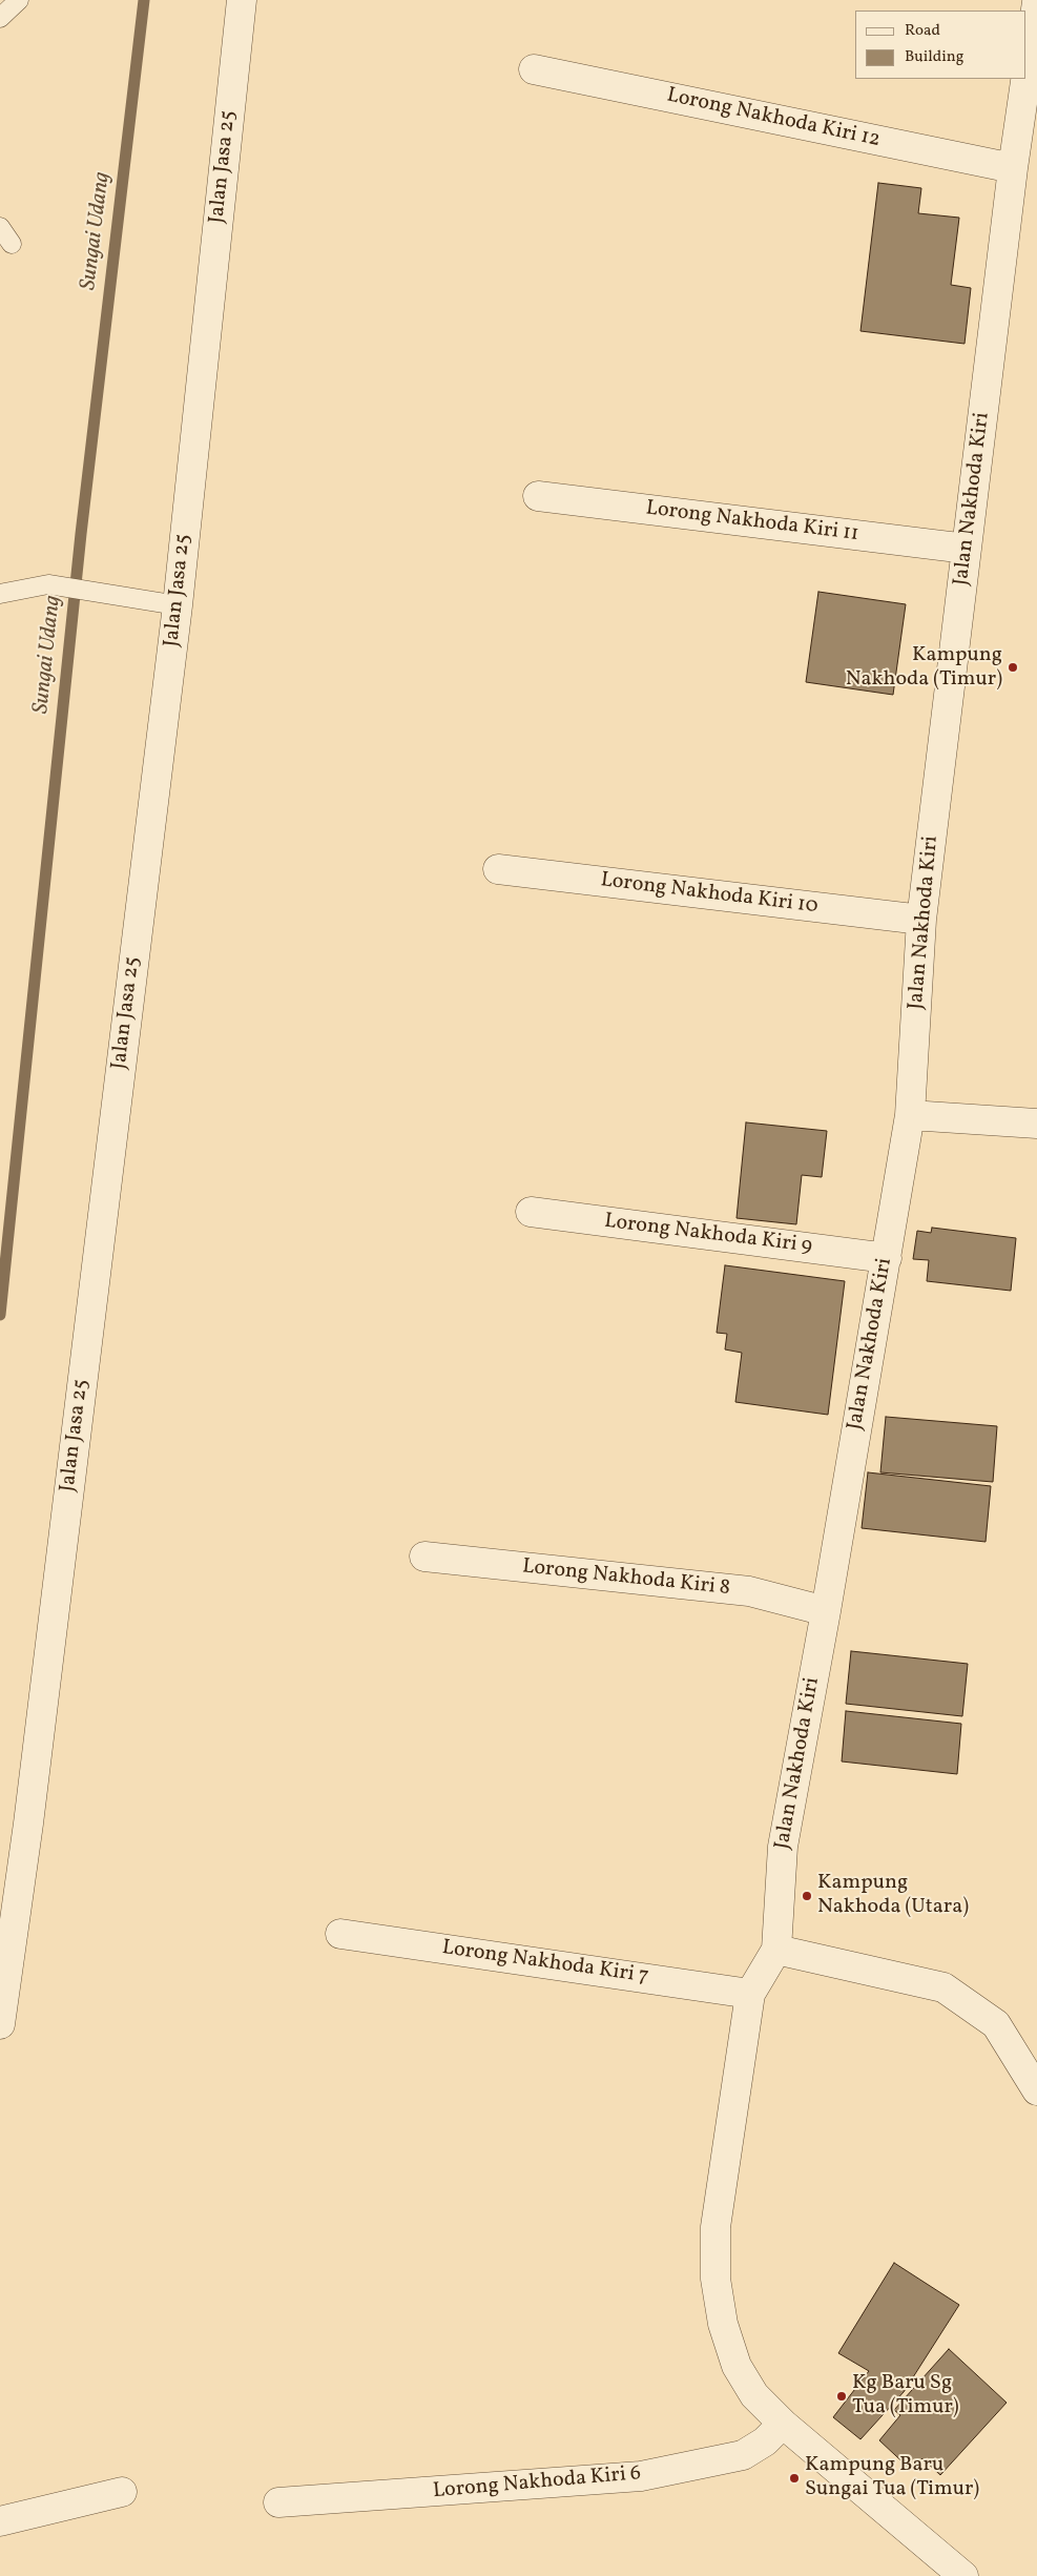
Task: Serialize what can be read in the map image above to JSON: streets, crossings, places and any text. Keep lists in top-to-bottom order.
{
  "streets": {
    "street": [
      "Lorong Nakhoda Kiri 12",
      "Jalan Jasa 25",
      "Jalan Nakhoda Kiri",
      "Lorong Nakhoda Kiri 11",
      "Lorong Nakhoda Kiri 10",
      "Lorong Nakhoda Kiri 9",
      "Lorong Nakhoda Kiri 8",
      "Lorong Nakhoda Kiri 7",
      "Lorong Nakhoda Kiri 6"
    ]
  },
  "crossings": [
    ["Lorong Nakhoda Kiri 12", "Jalan Nakhoda Kiri"],
    ["Jalan Nakhoda Kiri", "Lorong Nakhoda Kiri 11"],
    ["Jalan Nakhoda Kiri", "Lorong Nakhoda Kiri 10"],
    ["Jalan Nakhoda Kiri", "Lorong Nakhoda Kiri 9"],
    ["Jalan Nakhoda Kiri", "Lorong Nakhoda Kiri 8"],
    ["Jalan Nakhoda Kiri", "Lorong Nakhoda Kiri 7"],
    ["Jalan Nakhoda Kiri", "Lorong Nakhoda Kiri 6"]
  ],
  "water": ["Sungai Udang"],
  "places": [
    "Kampung Nakhoda (Timur)",
    "Kampung Nakhoda (Utara)",
    "Kg Baru Sg Tua (Timur)",
    "Kampung Baru Sungai Tua (Timur)"
  ],
  "legend": ["Road", "Building"]
}
